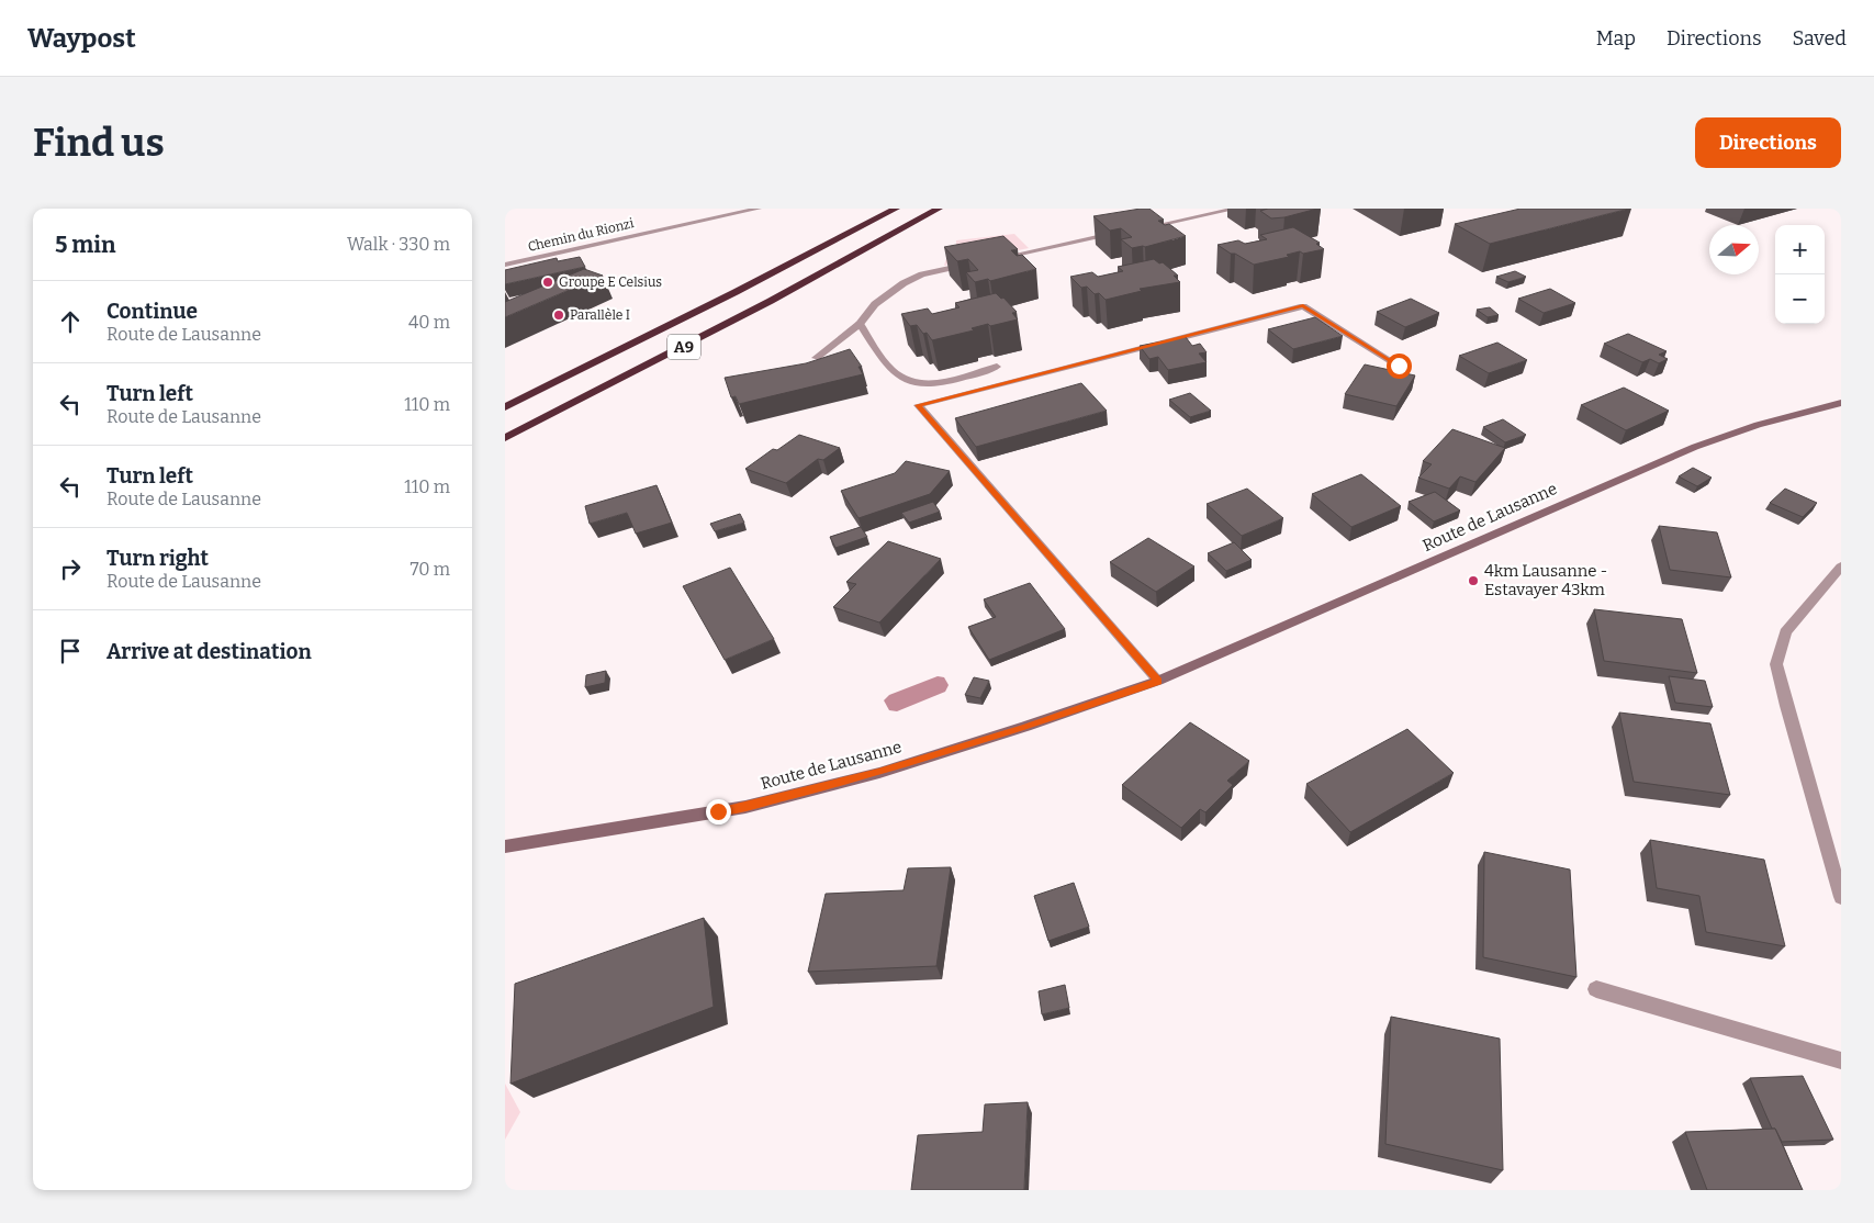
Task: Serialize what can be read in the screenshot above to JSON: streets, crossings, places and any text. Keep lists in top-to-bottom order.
{
  "streets": {
    "highway": ["A9"],
    "main road": ["Route de Lausanne"],
    "street": ["Chemin du Rionzi"]
  },
  "places": ["Groupe E Celsius", "Parallèle I", "4km Lausanne - Estavayer 43km"],
  "north": "right",
  "page": {
    "header": "Waypost",
    "nav": ["Map", "Directions", "Saved"],
    "buttons": "Directions",
    "title": "Find us",
    "heading": ["5 min", "Walk · 330 m"],
    "map_buttons": ["+", "−"],
    "list": [
      ["Continue", "Route de Lausanne", "40 m"],
      ["Turn left", "Route de Lausanne", "110 m"],
      ["Turn left", "Route de Lausanne", "110 m"],
      ["Turn right", "Route de Lausanne", "70 m"],
      "Arrive at destination"
    ]
  }
}
